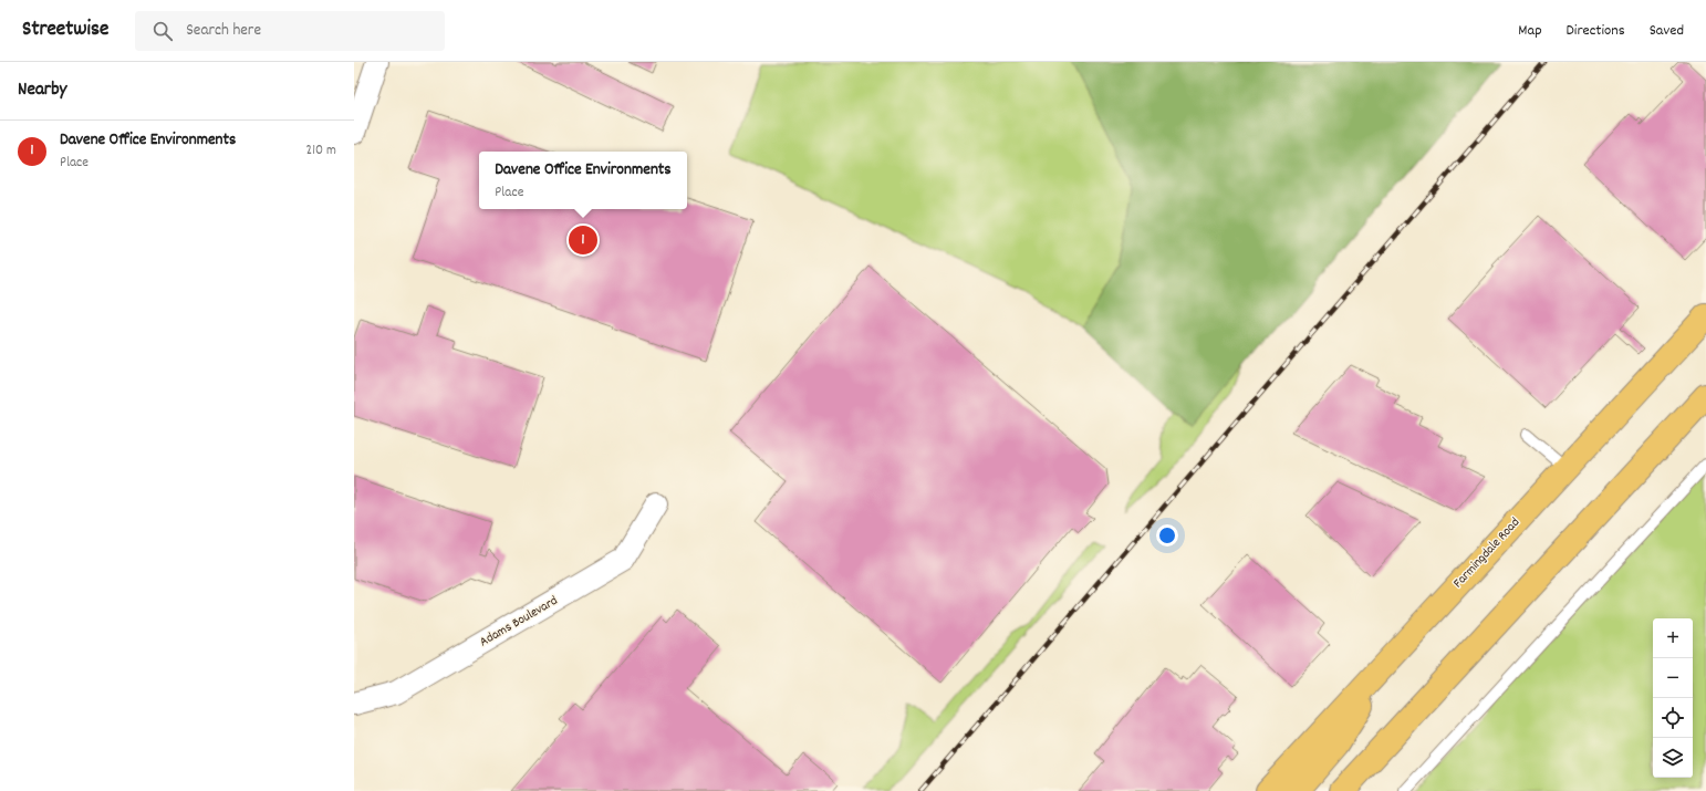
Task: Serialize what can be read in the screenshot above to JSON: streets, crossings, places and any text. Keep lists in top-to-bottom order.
{
  "streets": {
    "main road": ["Farmingdale Road"],
    "street": ["Adams Boulevard"]
  },
  "page": {
    "header": "Streetwise",
    "search": "Search here",
    "nav": ["Map", "Directions", "Saved"],
    "heading": "Nearby",
    "list": [
      {
        "mark": "1",
        "name": "Davene Office Environments",
        "note": "Place",
        "value": "210 m"
      }
    ],
    "popup": ["Davene Office Environments", "Place"],
    "pins": "1",
    "map_buttons": ["+", "−"]
  }
}
